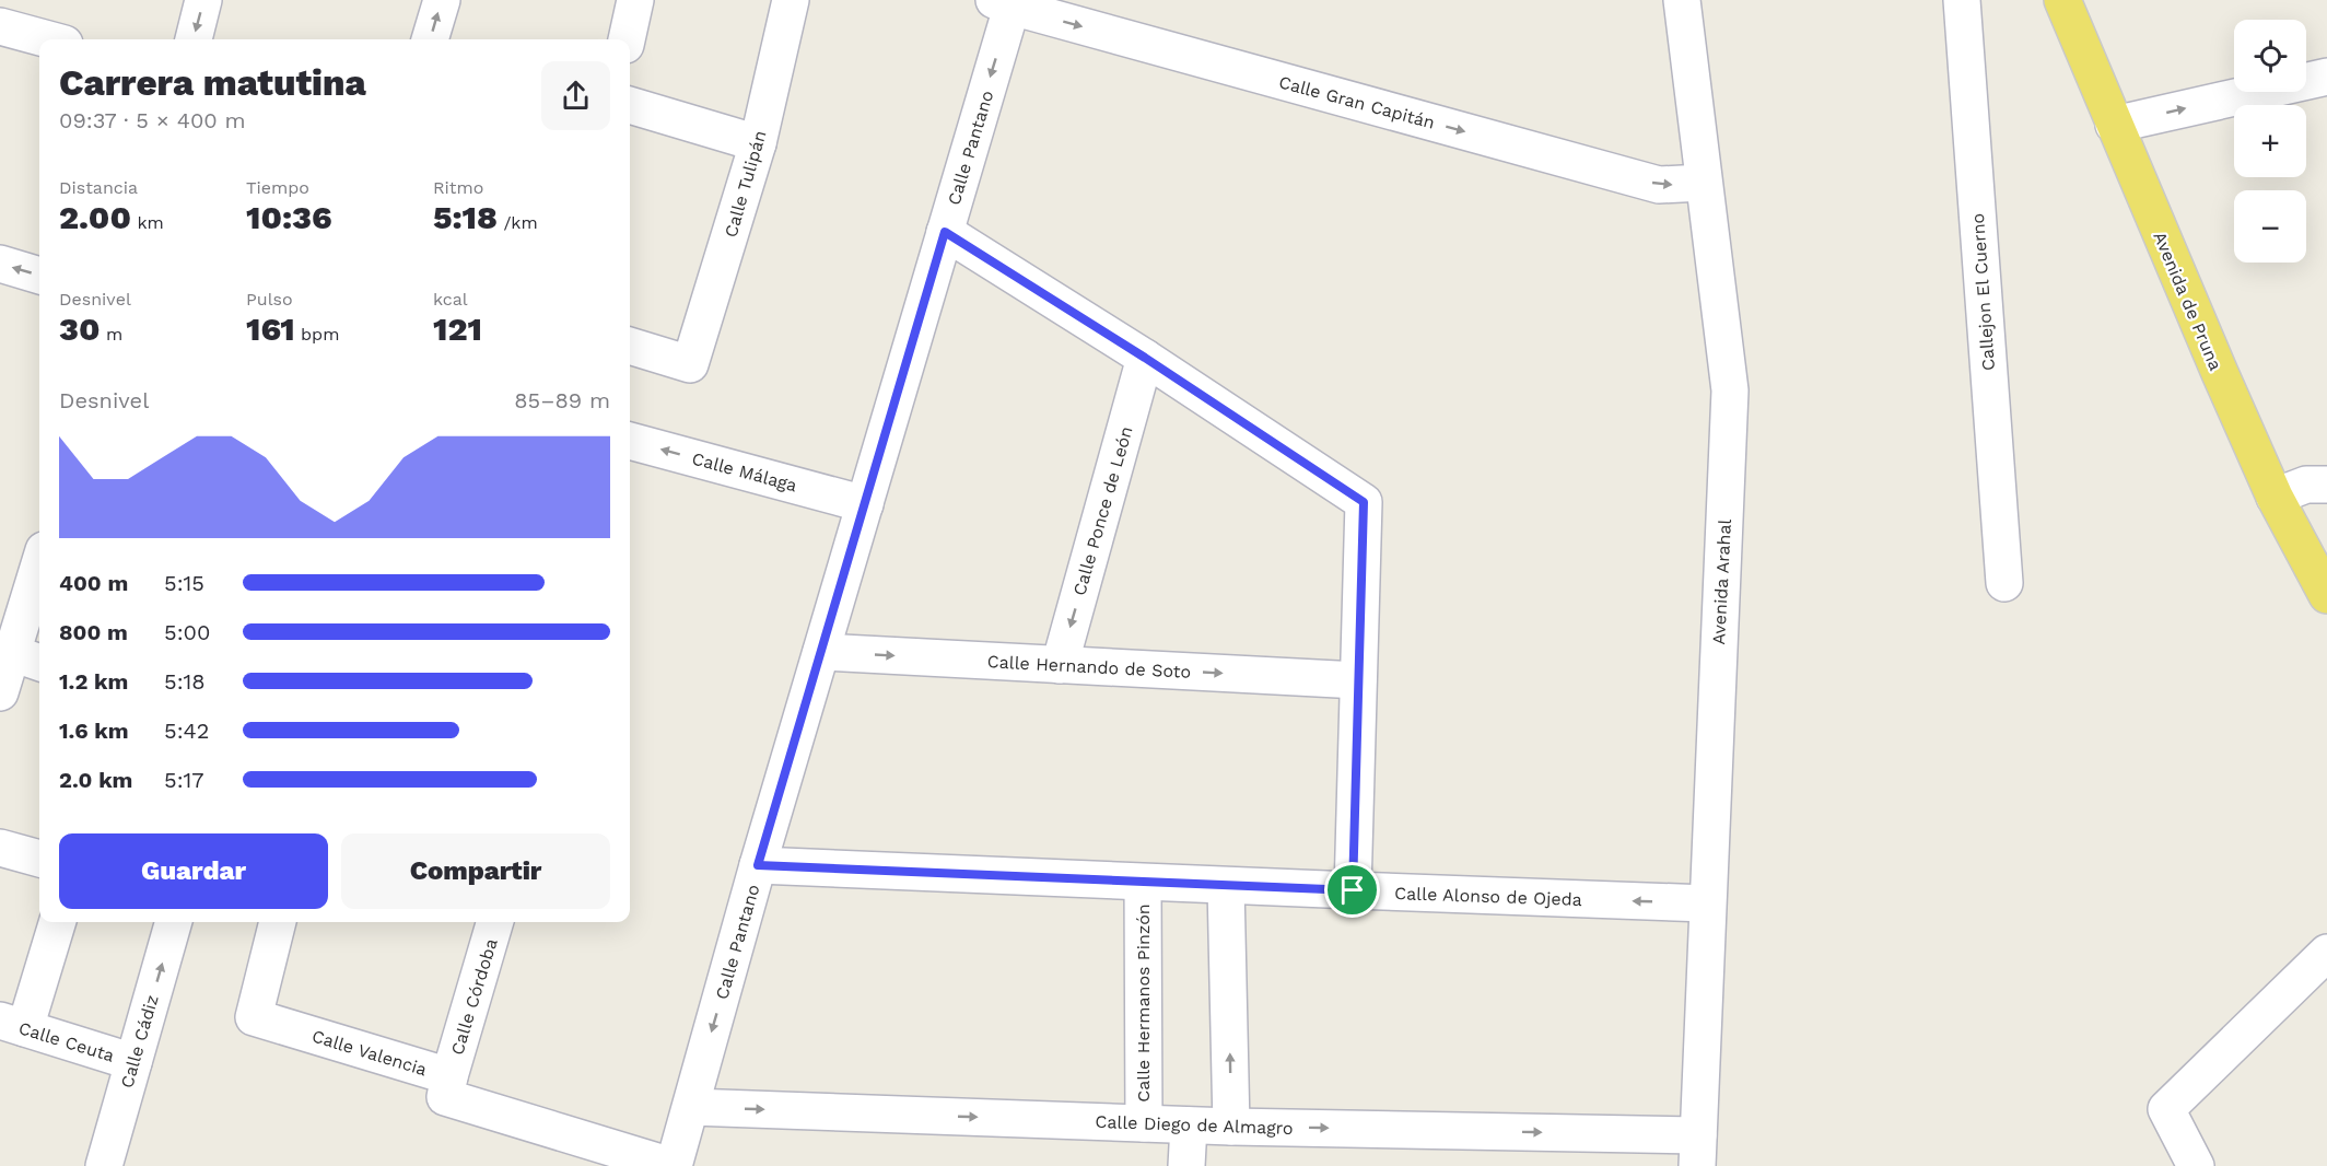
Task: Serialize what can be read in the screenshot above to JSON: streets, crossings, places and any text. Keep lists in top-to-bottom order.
{
  "streets": {
    "main road": ["Avenida de Pruna"],
    "street": [
      "Calle Gran Capitán",
      "Calle Pantano",
      "Calle Tulipán",
      "Callejon El Cuerno",
      "Calle Málaga",
      "Calle Ponce de León",
      "Avenida Arahal",
      "Calle Hernando de Soto",
      "Calle Alonso de Ojeda",
      "Calle Córdoba",
      "Calle Hermanos Pinzón",
      "Calle Ceuta",
      "Calle Cádiz",
      "Calle Valencia",
      "Calle Diego de Almagro"
    ]
  },
  "crossings": [
    ["Calle Gran Capitán", "Calle Pantano"],
    ["Calle Gran Capitán", "Avenida Arahal"],
    ["Calle Pantano", "Calle Málaga"],
    ["Calle Pantano", "Calle Hernando de Soto"],
    ["Calle Pantano", "Calle Alonso de Ojeda"],
    ["Calle Pantano", "Calle Valencia"],
    ["Calle Pantano", "Calle Diego de Almagro"],
    ["Calle Ponce de León", "Calle Hernando de Soto"],
    ["Avenida Arahal", "Calle Alonso de Ojeda"],
    ["Avenida Arahal", "Calle Diego de Almagro"],
    ["Calle Alonso de Ojeda", "Calle Hermanos Pinzón"],
    ["Calle Córdoba", "Calle Valencia"],
    ["Calle Hermanos Pinzón", "Calle Diego de Almagro"],
    ["Calle Ceuta", "Calle Cádiz"]
  ],
  "one_way": [
    "Calle Pantano",
    "Calle Málaga",
    "Calle Ponce de León",
    "Calle Hernando de Soto",
    "Calle Alonso de Ojeda",
    "Calle Diego de Almagro"
  ],
  "page": {
    "map_buttons": ["+", "−"],
    "heading": ["Carrera matutina", "09:37 · 5 × 400 m"],
    "stats": [
      ["Distancia", "2.00 km"],
      ["Tiempo", "10:36"],
      ["Ritmo", "5:18 /km"],
      ["Desnivel", "30 m"],
      ["Pulso", "161 bpm"],
      ["kcal", "121"]
    ],
    "chart": ["Desnivel", "85–89 m"],
    "list": [
      {
        "name": "400 m",
        "note": "5:15"
      },
      {
        "name": "800 m",
        "note": "5:00"
      },
      {
        "name": "1.2 km",
        "note": "5:18"
      },
      {
        "name": "1.6 km",
        "note": "5:42"
      },
      {
        "name": "2.0 km",
        "note": "5:17"
      }
    ],
    "buttons": ["Guardar", "Compartir"]
  }
}
